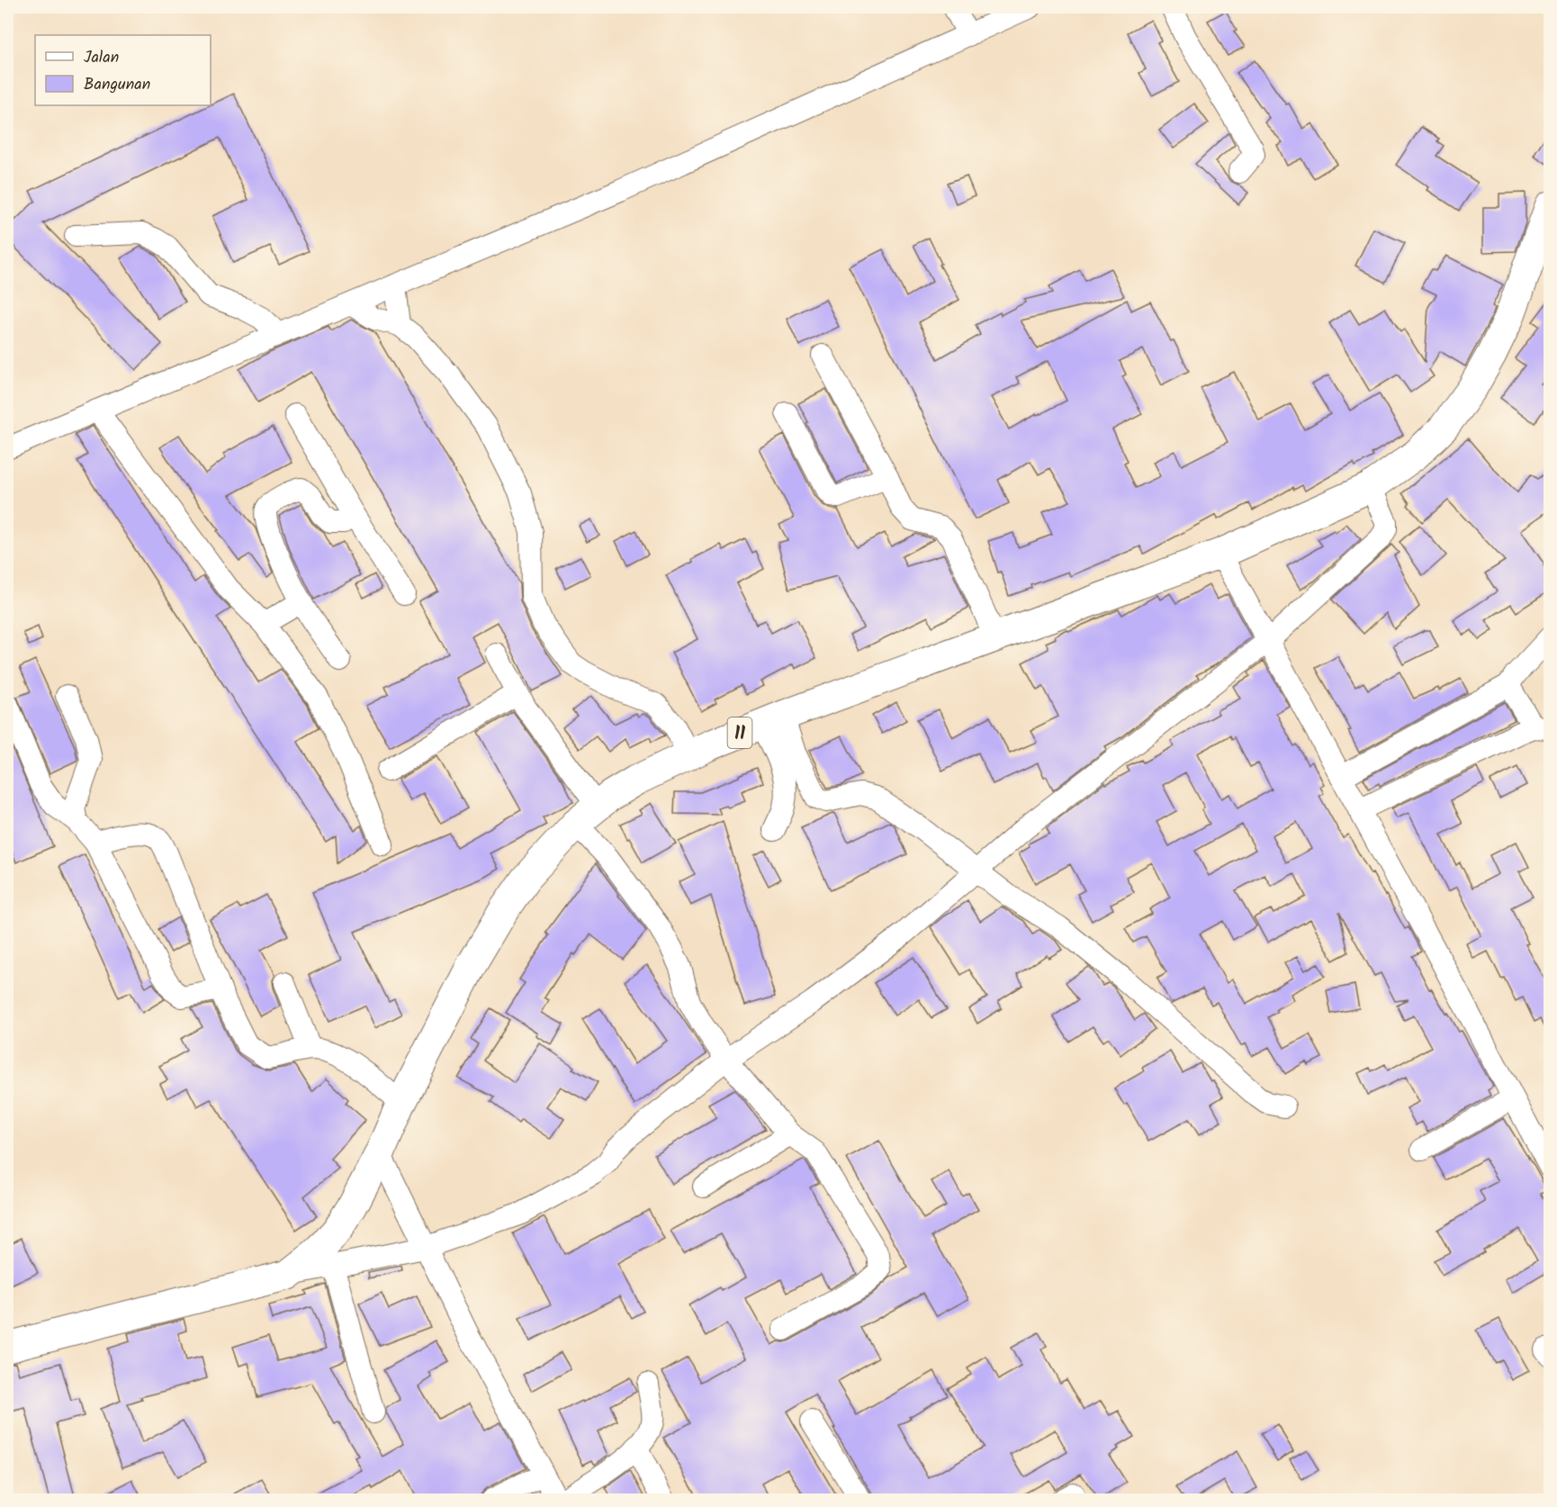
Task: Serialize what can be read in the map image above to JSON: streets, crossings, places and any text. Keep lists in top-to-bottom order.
{
  "streets": {
    "highway": ["11"]
  },
  "legend": ["Jalan", "Bangunan"]
}
